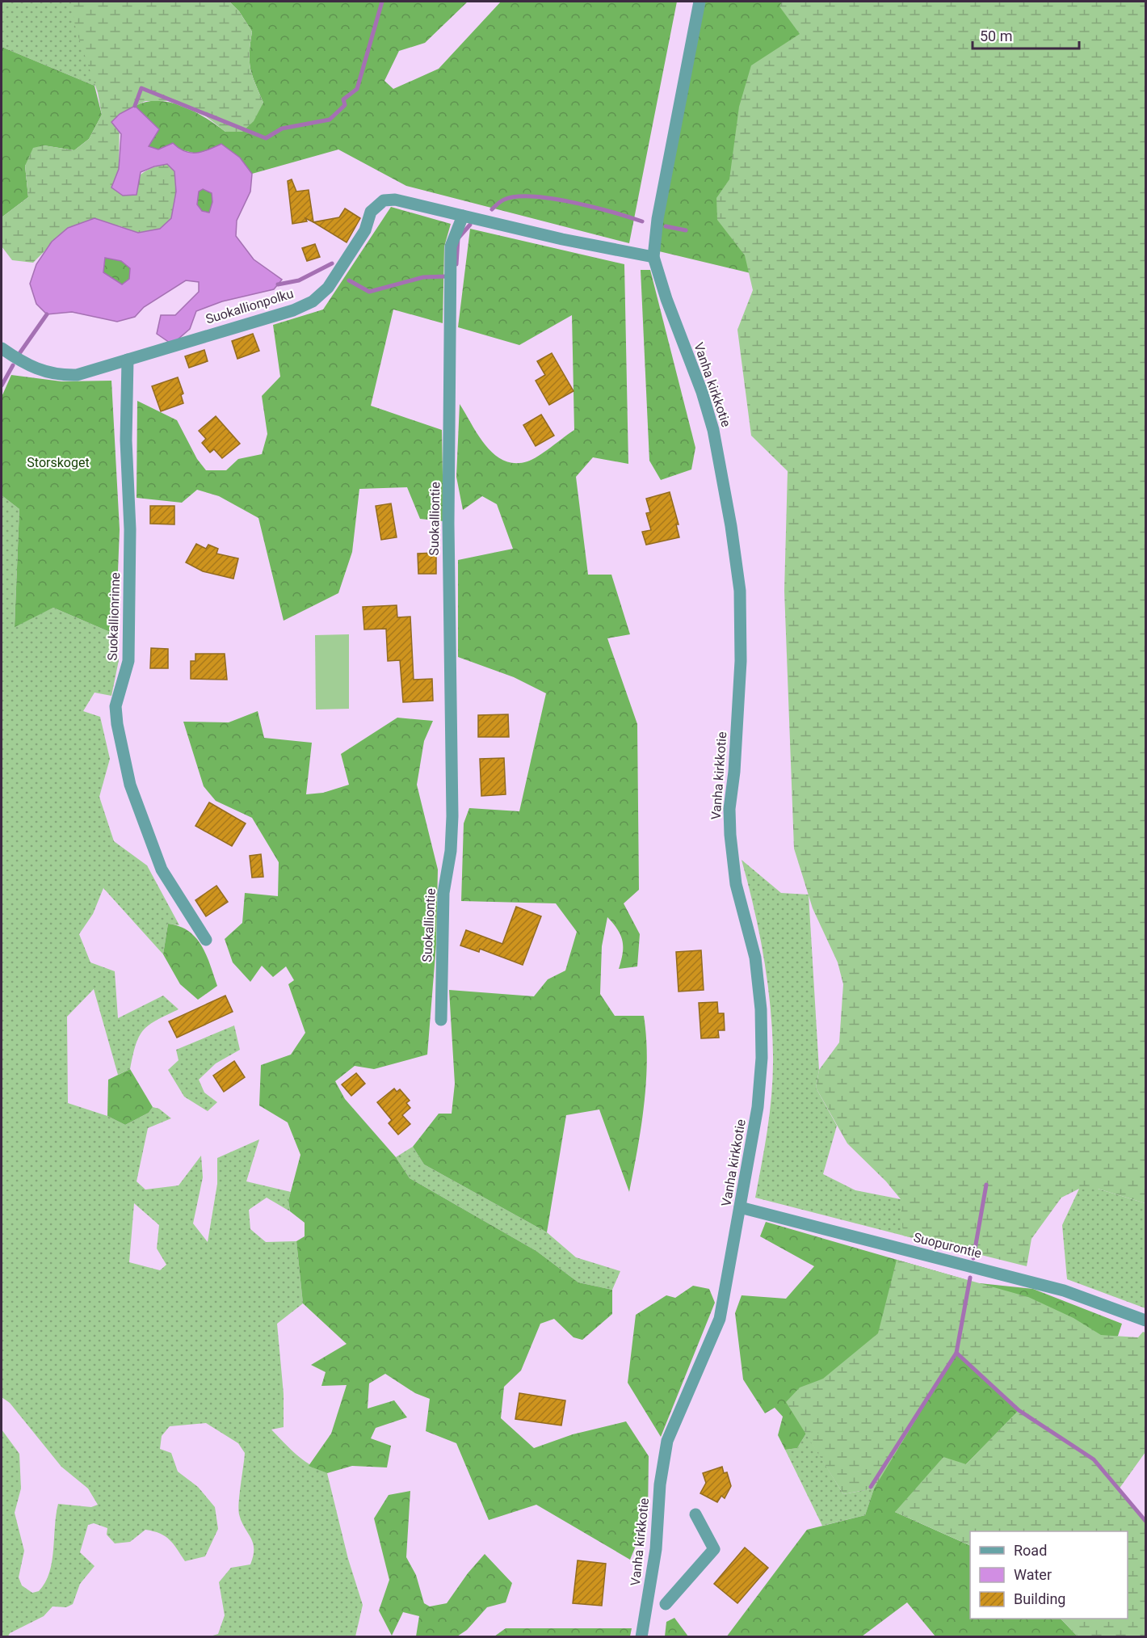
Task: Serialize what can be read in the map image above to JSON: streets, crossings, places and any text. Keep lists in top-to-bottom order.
{
  "streets": {
    "street": [
      "Suokallionpolku",
      "Vanha kirkkotie",
      "Suokalliontie",
      "Suokallionrinne",
      "Suopurontie"
    ]
  },
  "crossings": [
    ["Suokallionpolku", "Suokalliontie"],
    ["Suokallionpolku", "Suokallionrinne"],
    ["Vanha kirkkotie", "Suopurontie"]
  ],
  "parks": ["Storskoget"],
  "legend": ["Road", "Water", "Building"],
  "scale_bar": "50 m"
}
